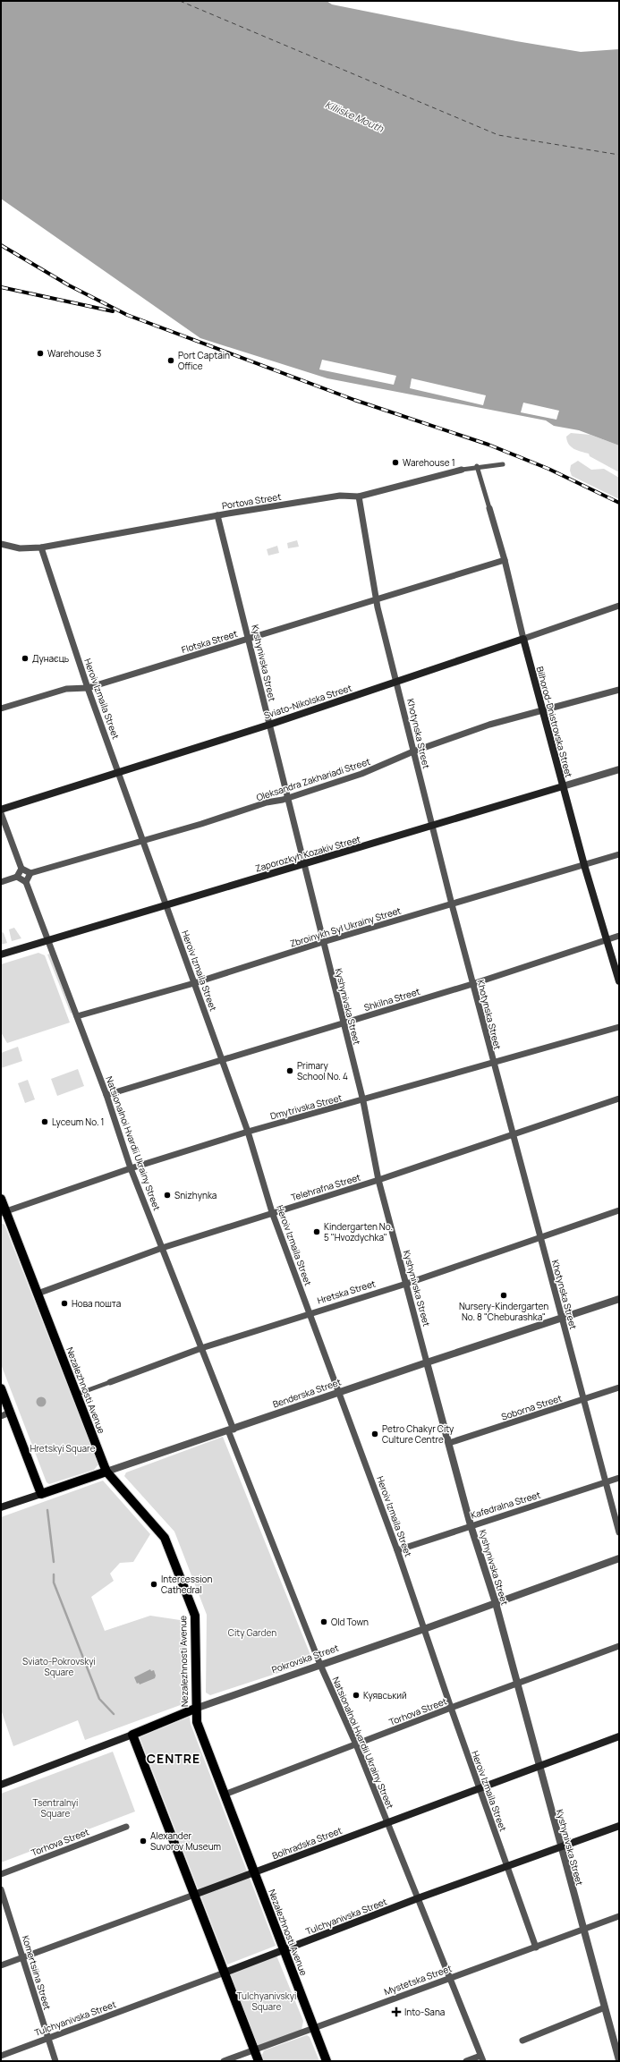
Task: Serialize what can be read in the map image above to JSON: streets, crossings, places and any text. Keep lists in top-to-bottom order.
{
  "streets": {
    "main road": [
      "Sviato-Nikolska Street",
      "Bilhorod-Dnistrovska Street",
      "Zaporozkyh Kozakiv Street",
      "Nezalezhnosti Avenue",
      "Benderska Street",
      "Pokrovska Street",
      "Bolhradska Street",
      "Tulchyanivska Street"
    ],
    "street": [
      "Portova Street",
      "Flotska Street",
      "Kyshynivska Street",
      "Heroiv Izmaila Street",
      "Khotynska Street",
      "Oleksandra Zakhariadi Street",
      "Zbroinykh Syl Ukrainy Street",
      "Shkilna Street",
      "Dmytrivska Street",
      "Natsionalnoi Hvardii Ukrainy Street",
      "Telehrafna Street",
      "Hretska Street",
      "Soborna Street",
      "Kafedralna Street",
      "Torhova Street",
      "Komertsiina Street",
      "Mystetska Street"
    ]
  },
  "crossings": [
    ["Portova Street", "Kyshynivska Street"],
    ["Portova Street", "Heroiv Izmaila Street"],
    ["Portova Street", "Bilhorod-Dnistrovska Street"],
    ["Portova Street", "Khotynska Street"],
    ["Flotska Street", "Kyshynivska Street"],
    ["Flotska Street", "Heroiv Izmaila Street"],
    ["Flotska Street", "Bilhorod-Dnistrovska Street"],
    ["Flotska Street", "Khotynska Street"],
    ["Kyshynivska Street", "Sviato-Nikolska Street"],
    ["Kyshynivska Street", "Oleksandra Zakhariadi Street"],
    ["Kyshynivska Street", "Zaporozkyh Kozakiv Street"],
    ["Kyshynivska Street", "Zbroinykh Syl Ukrainy Street"],
    ["Kyshynivska Street", "Shkilna Street"],
    ["Kyshynivska Street", "Dmytrivska Street"],
    ["Kyshynivska Street", "Telehrafna Street"],
    ["Kyshynivska Street", "Hretska Street"],
    ["Kyshynivska Street", "Benderska Street"],
    ["Kyshynivska Street", "Soborna Street"],
    ["Kyshynivska Street", "Kafedralna Street"],
    ["Kyshynivska Street", "Pokrovska Street"],
    ["Kyshynivska Street", "Torhova Street"],
    ["Kyshynivska Street", "Bolhradska Street"],
    ["Kyshynivska Street", "Tulchyanivska Street"],
    ["Kyshynivska Street", "Mystetska Street"],
    ["Heroiv Izmaila Street", "Sviato-Nikolska Street"],
    ["Heroiv Izmaila Street", "Oleksandra Zakhariadi Street"],
    ["Heroiv Izmaila Street", "Zaporozkyh Kozakiv Street"],
    ["Heroiv Izmaila Street", "Zbroinykh Syl Ukrainy Street"],
    ["Heroiv Izmaila Street", "Shkilna Street"],
    ["Heroiv Izmaila Street", "Dmytrivska Street"],
    ["Heroiv Izmaila Street", "Telehrafna Street"],
    ["Heroiv Izmaila Street", "Hretska Street"],
    ["Heroiv Izmaila Street", "Benderska Street"],
    ["Heroiv Izmaila Street", "Kafedralna Street"],
    ["Heroiv Izmaila Street", "Pokrovska Street"],
    ["Heroiv Izmaila Street", "Torhova Street"],
    ["Heroiv Izmaila Street", "Bolhradska Street"],
    ["Heroiv Izmaila Street", "Tulchyanivska Street"],
    ["Heroiv Izmaila Street", "Mystetska Street"],
    ["Sviato-Nikolska Street", "Bilhorod-Dnistrovska Street"],
    ["Sviato-Nikolska Street", "Khotynska Street"],
    ["Bilhorod-Dnistrovska Street", "Oleksandra Zakhariadi Street"],
    ["Bilhorod-Dnistrovska Street", "Zaporozkyh Kozakiv Street"],
    ["Bilhorod-Dnistrovska Street", "Zbroinykh Syl Ukrainy Street"],
    ["Bilhorod-Dnistrovska Street", "Shkilna Street"],
    ["Khotynska Street", "Oleksandra Zakhariadi Street"],
    ["Khotynska Street", "Zaporozkyh Kozakiv Street"],
    ["Khotynska Street", "Zbroinykh Syl Ukrainy Street"],
    ["Khotynska Street", "Shkilna Street"],
    ["Khotynska Street", "Dmytrivska Street"],
    ["Khotynska Street", "Telehrafna Street"],
    ["Khotynska Street", "Hretska Street"],
    ["Khotynska Street", "Benderska Street"],
    ["Khotynska Street", "Soborna Street"],
    ["Khotynska Street", "Kafedralna Street"],
    ["Zaporozkyh Kozakiv Street", "Natsionalnoi Hvardii Ukrainy Street"],
    ["Zbroinykh Syl Ukrainy Street", "Natsionalnoi Hvardii Ukrainy Street"],
    ["Shkilna Street", "Natsionalnoi Hvardii Ukrainy Street"],
    ["Dmytrivska Street", "Natsionalnoi Hvardii Ukrainy Street"],
    ["Dmytrivska Street", "Nezalezhnosti Avenue"],
    ["Natsionalnoi Hvardii Ukrainy Street", "Telehrafna Street"],
    ["Natsionalnoi Hvardii Ukrainy Street", "Hretska Street"],
    ["Natsionalnoi Hvardii Ukrainy Street", "Benderska Street"],
    ["Natsionalnoi Hvardii Ukrainy Street", "Pokrovska Street"],
    ["Natsionalnoi Hvardii Ukrainy Street", "Torhova Street"],
    ["Natsionalnoi Hvardii Ukrainy Street", "Bolhradska Street"],
    ["Natsionalnoi Hvardii Ukrainy Street", "Tulchyanivska Street"],
    ["Natsionalnoi Hvardii Ukrainy Street", "Mystetska Street"],
    ["Telehrafna Street", "Nezalezhnosti Avenue"],
    ["Nezalezhnosti Avenue", "Benderska Street"],
    ["Nezalezhnosti Avenue", "Pokrovska Street"],
    ["Nezalezhnosti Avenue", "Torhova Street"],
    ["Nezalezhnosti Avenue", "Bolhradska Street"],
    ["Nezalezhnosti Avenue", "Tulchyanivska Street"],
    ["Nezalezhnosti Avenue", "Mystetska Street"],
    ["Bolhradska Street", "Komertsiina Street"],
    ["Tulchyanivska Street", "Komertsiina Street"]
  ],
  "districts": ["CENTRE"],
  "water": ["Kiliiske Mouth"],
  "parks": [
    "Hretskyi Square",
    "City Garden",
    "Sviato-Pokrovskyi Square",
    "Tsentralnyi Square",
    "Tulchyanivskyi Square"
  ],
  "places": {
    "other": [
      "Warehouse 3",
      "Port Captain Office",
      "Warehouse 1",
      "Дунаєць",
      "Primary School No. 4",
      "Lyceum No. 1",
      "Snizhynka",
      "Kindergarten No. 5 \"Hvozdychka\"",
      "Nursery-Kindergarten No. 8 \"Cheburashka\"",
      "Нова пошта",
      "Petro Chakyr City Culture Centre",
      "Intercession Cathedral",
      "Old Town",
      "Куявський",
      "Alexander Suvorov Museum"
    ],
    "health": ["Into-Sana"]
  }
}
